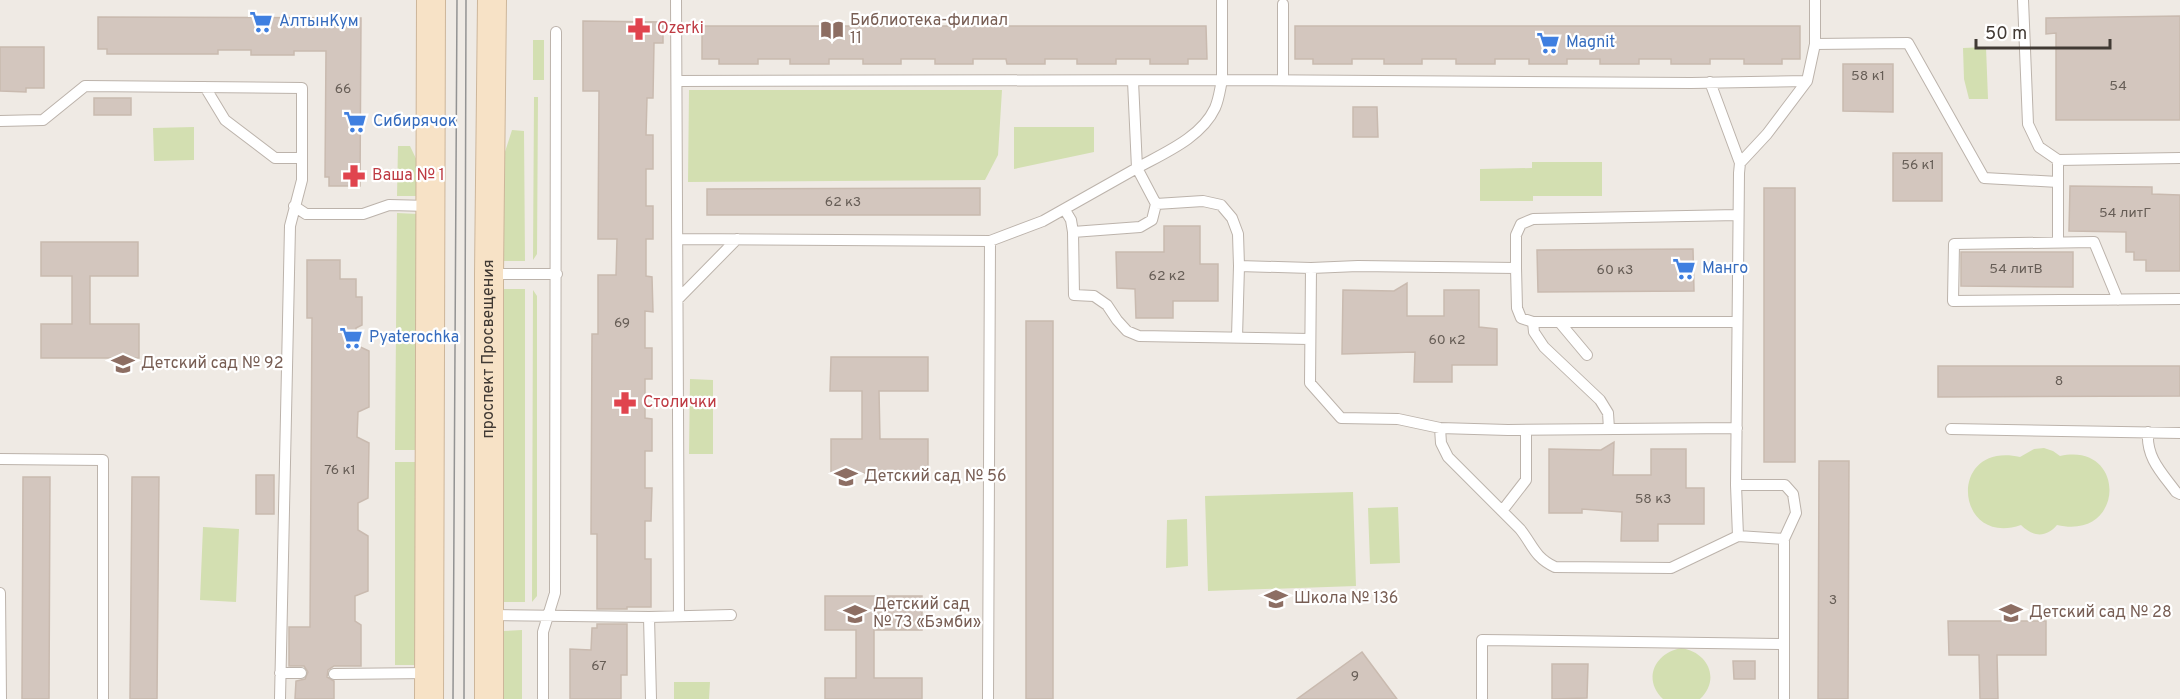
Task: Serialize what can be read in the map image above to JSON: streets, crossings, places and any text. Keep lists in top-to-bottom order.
{
  "streets": {
    "main road": ["проспект Просвещения"]
  },
  "places": {
    "supermarket": [
      "АлтынКум",
      "Magnit",
      "Сибирячок",
      "Манго",
      "Pyaterochka"
    ],
    "pharmacy": ["Ozerki", "Ваша № 1", "Столички"],
    "library": ["Библиотека-филиал 11"],
    "school or university": [
      "Детский сад № 92",
      "Детский сад № 56",
      "Школа № 136",
      "Детский сад № 28",
      "Детский сад № 73 «Бэмби»"
    ]
  },
  "house_numbers": [
    "58 к1",
    "54",
    "66",
    "56 к1",
    "62 к3",
    "54 литГ",
    "54 литВ",
    "60 к3",
    "62 к2",
    "69",
    "60 к2",
    "8",
    "76 к1",
    "58 к3",
    "3",
    "67",
    "9"
  ],
  "scale_bar": "50 m"
}
